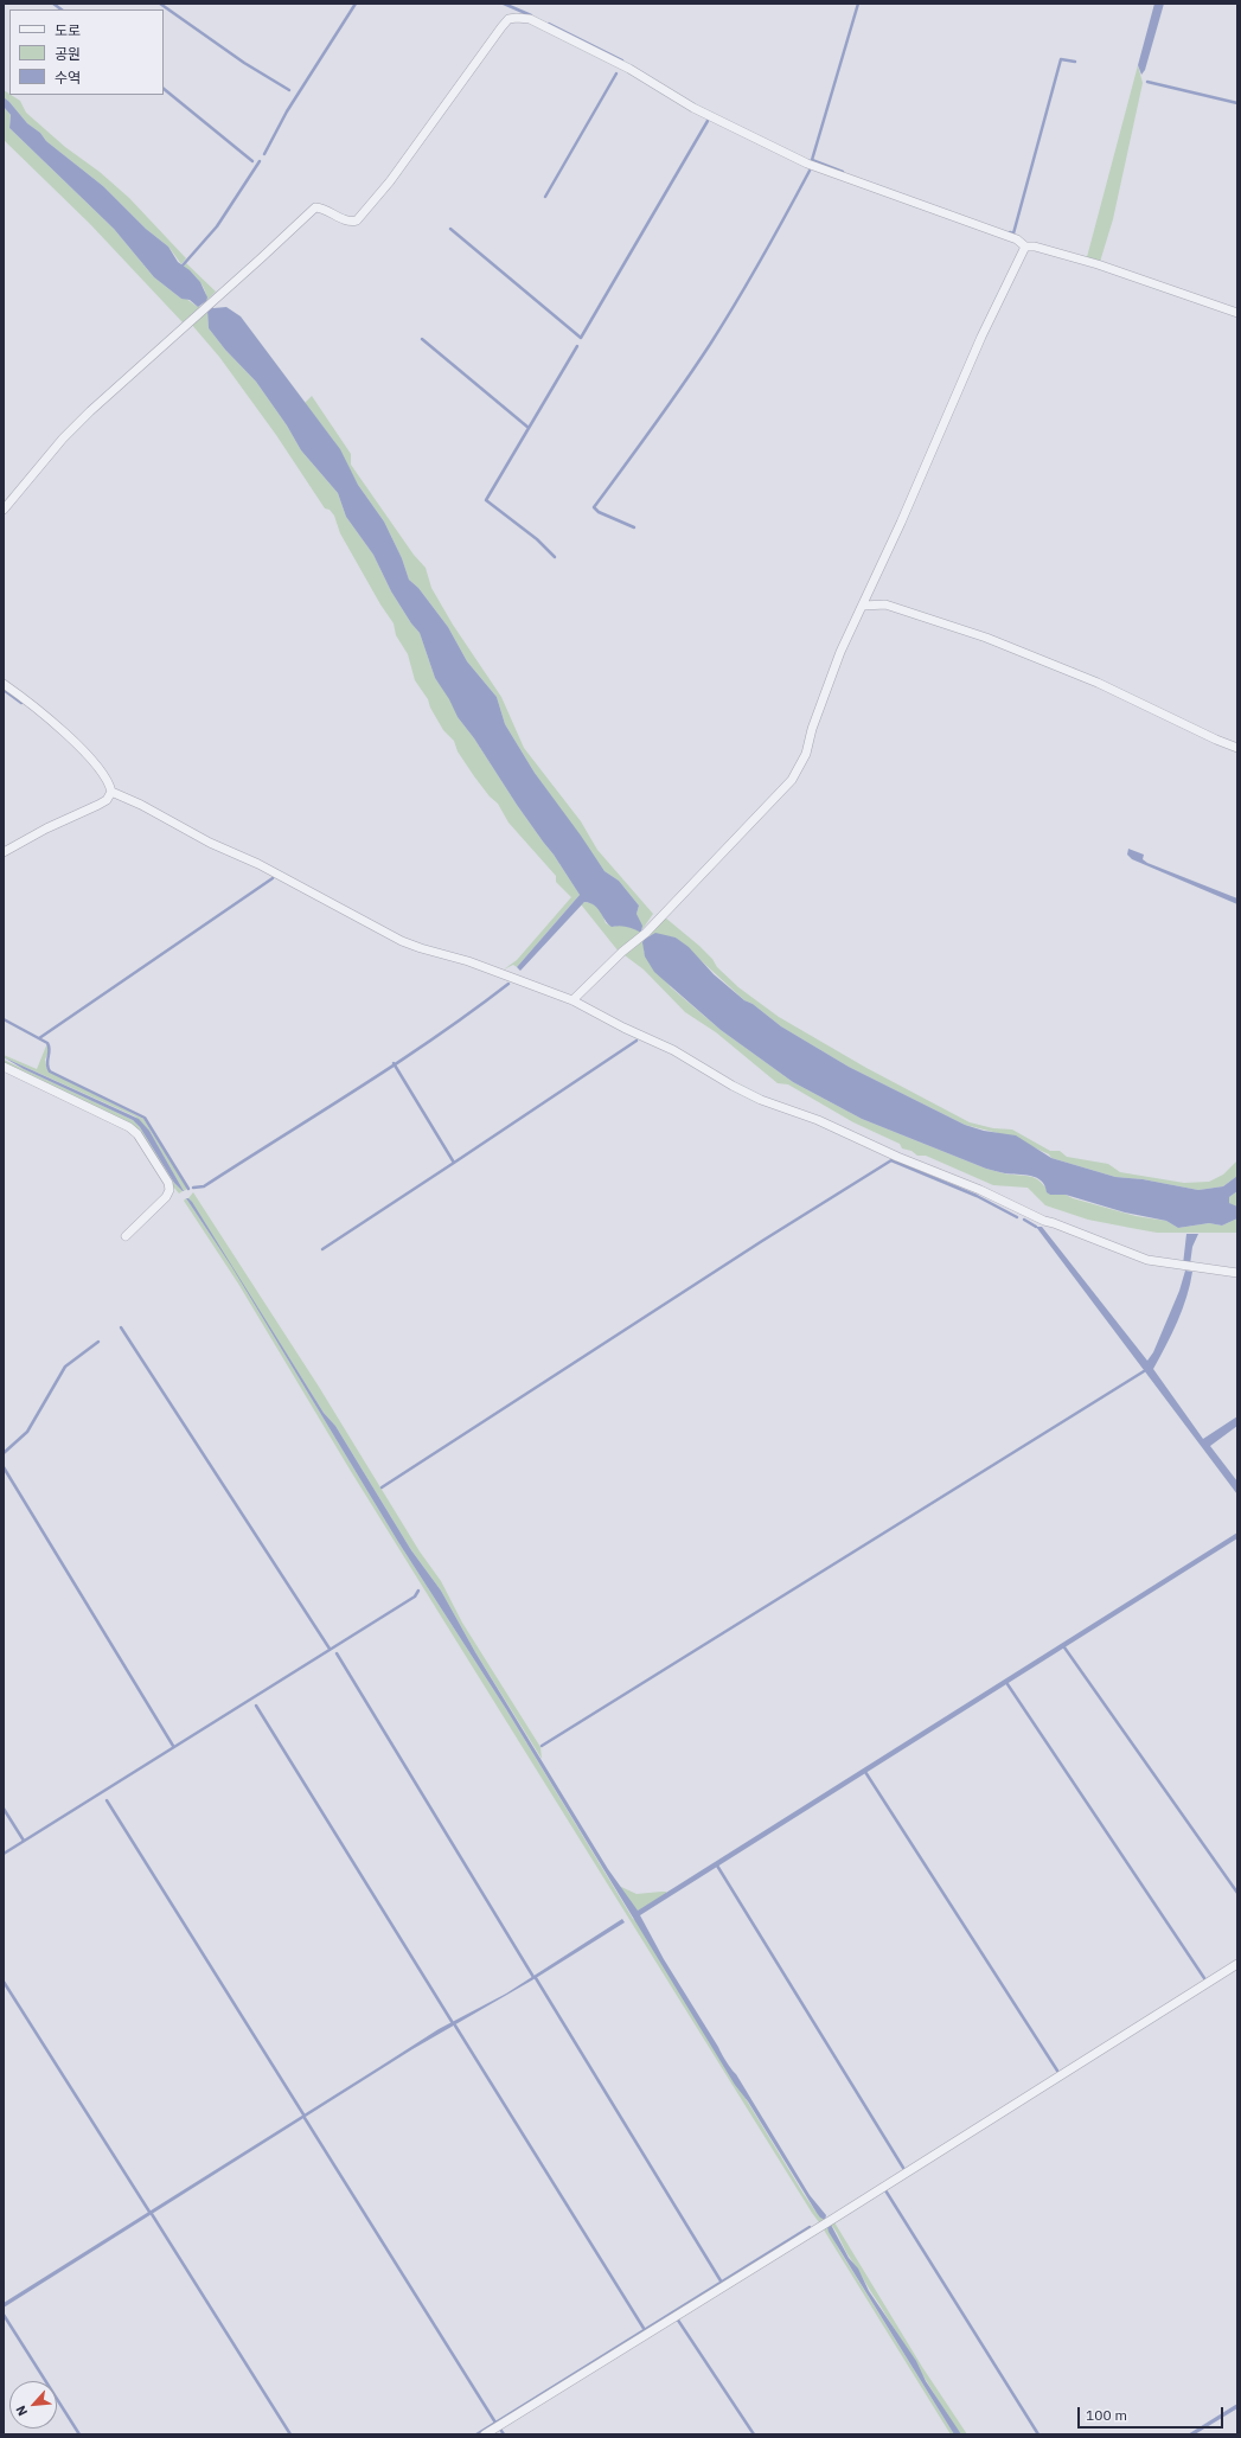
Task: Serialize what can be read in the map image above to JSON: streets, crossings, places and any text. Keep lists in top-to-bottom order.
{
  "legend": ["도로", "공원", "수역"],
  "scale_bar": "100 m",
  "north": "bottom left"
}
